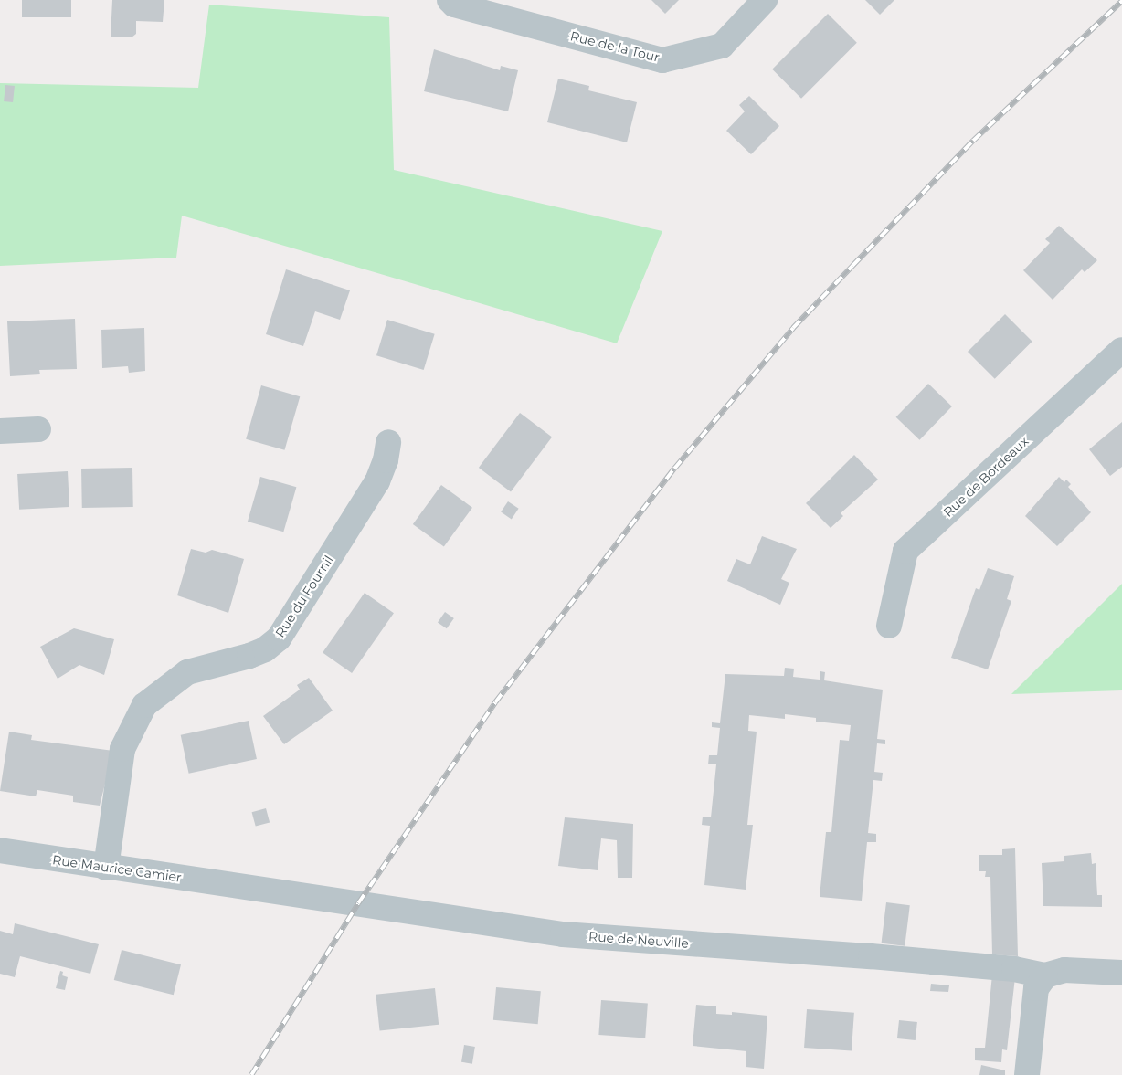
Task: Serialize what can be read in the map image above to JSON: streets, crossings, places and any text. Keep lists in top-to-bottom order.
{
  "streets": {
    "street": [
      "Rue de la Tour",
      "Rue de Bordeaux",
      "Rue du Fournil",
      "Rue Maurice Camier",
      "Rue de Neuville"
    ]
  },
  "crossings": [
    ["Rue du Fournil", "Rue Maurice Camier"],
    ["Rue Maurice Camier", "Rue de Neuville"]
  ]
}
